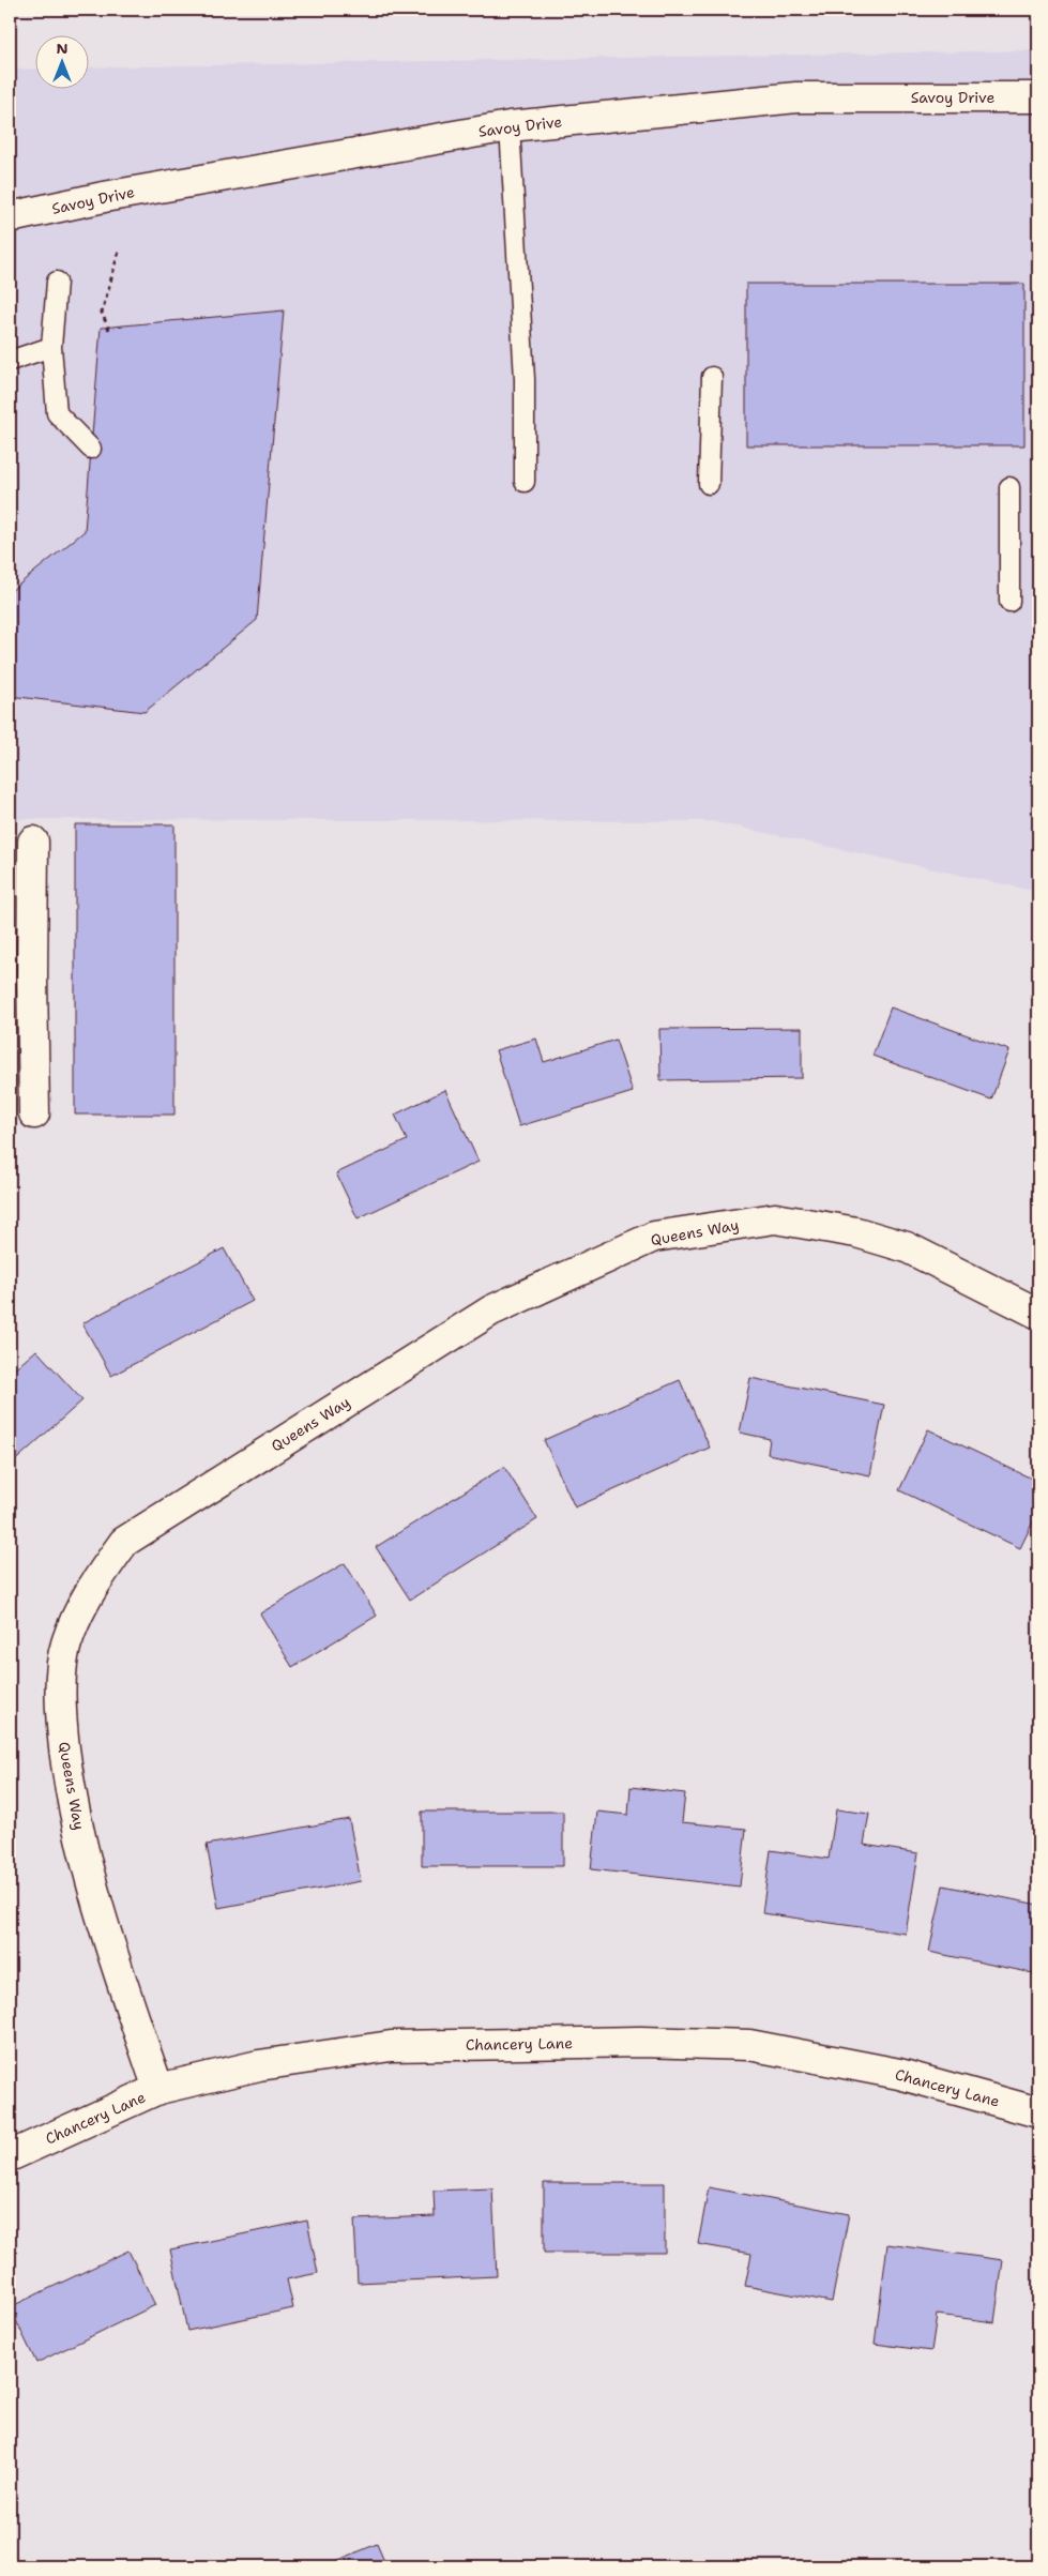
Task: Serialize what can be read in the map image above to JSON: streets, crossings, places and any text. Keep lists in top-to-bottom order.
{
  "streets": {
    "street": ["Savoy Drive", "Queens Way", "Chancery Lane"]
  },
  "crossings": [
    ["Queens Way", "Chancery Lane"]
  ],
  "north": "top"
}
